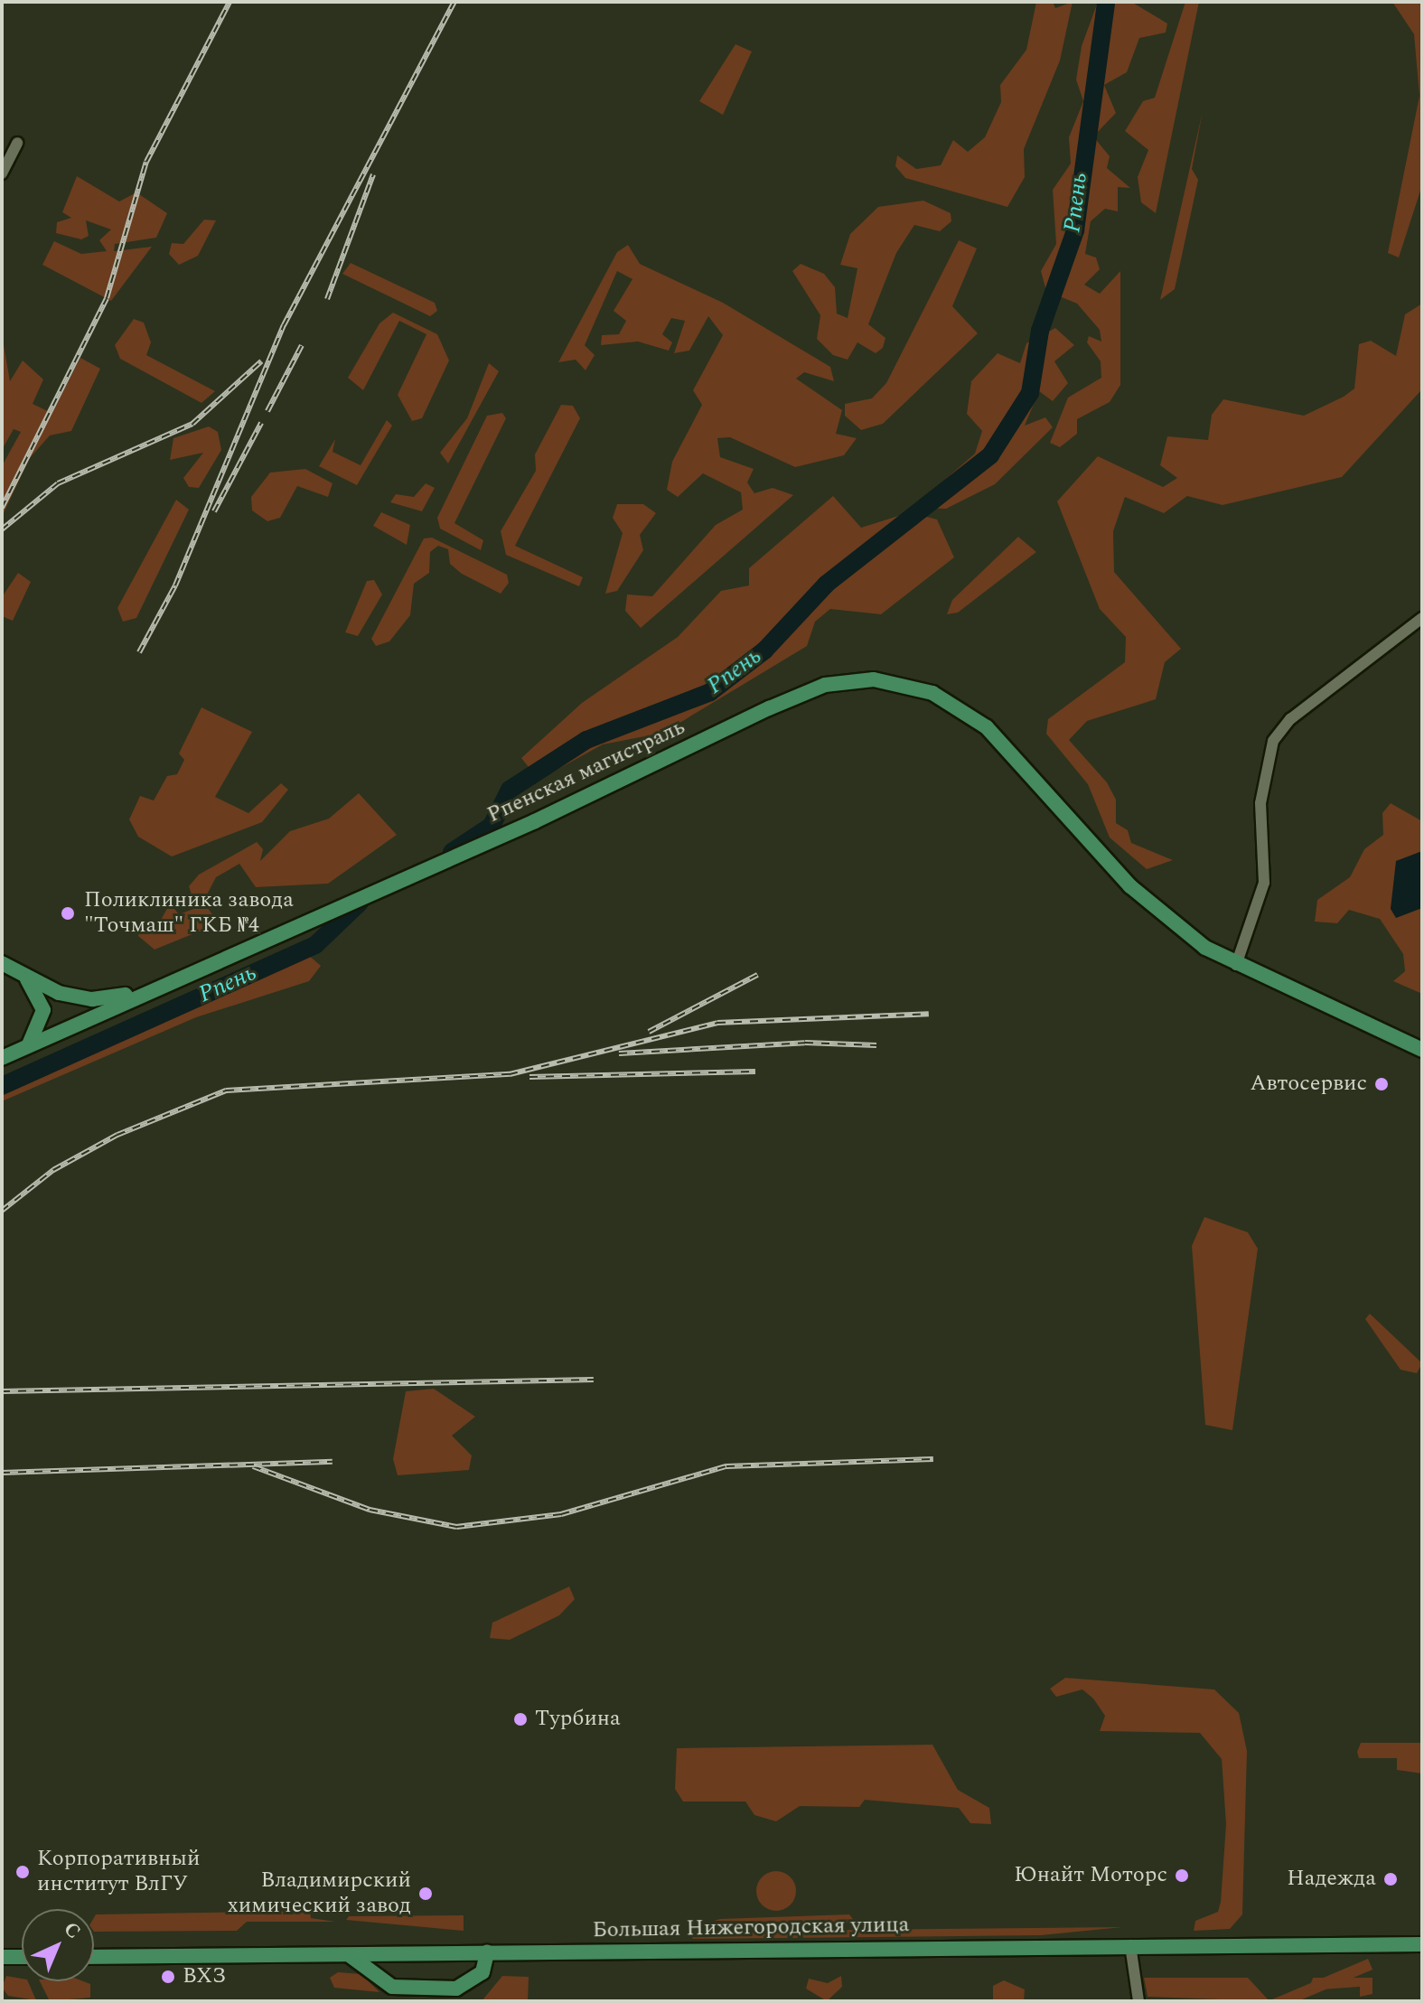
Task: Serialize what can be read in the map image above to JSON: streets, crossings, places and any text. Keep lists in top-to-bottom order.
{
  "streets": {
    "main road": ["Рпенская магистраль", "Большая Нижегородская улица"]
  },
  "water": ["Рпень"],
  "places": [
    "Поликлиника завода \"Точмаш\" ГКБ №4",
    "Автосервис",
    "Турбина",
    "Корпоративный институт ВлГУ",
    "Юнайт Моторс",
    "Надежда",
    "Владимирский химический завод",
    "ВХЗ"
  ],
  "north": "top right"
}
